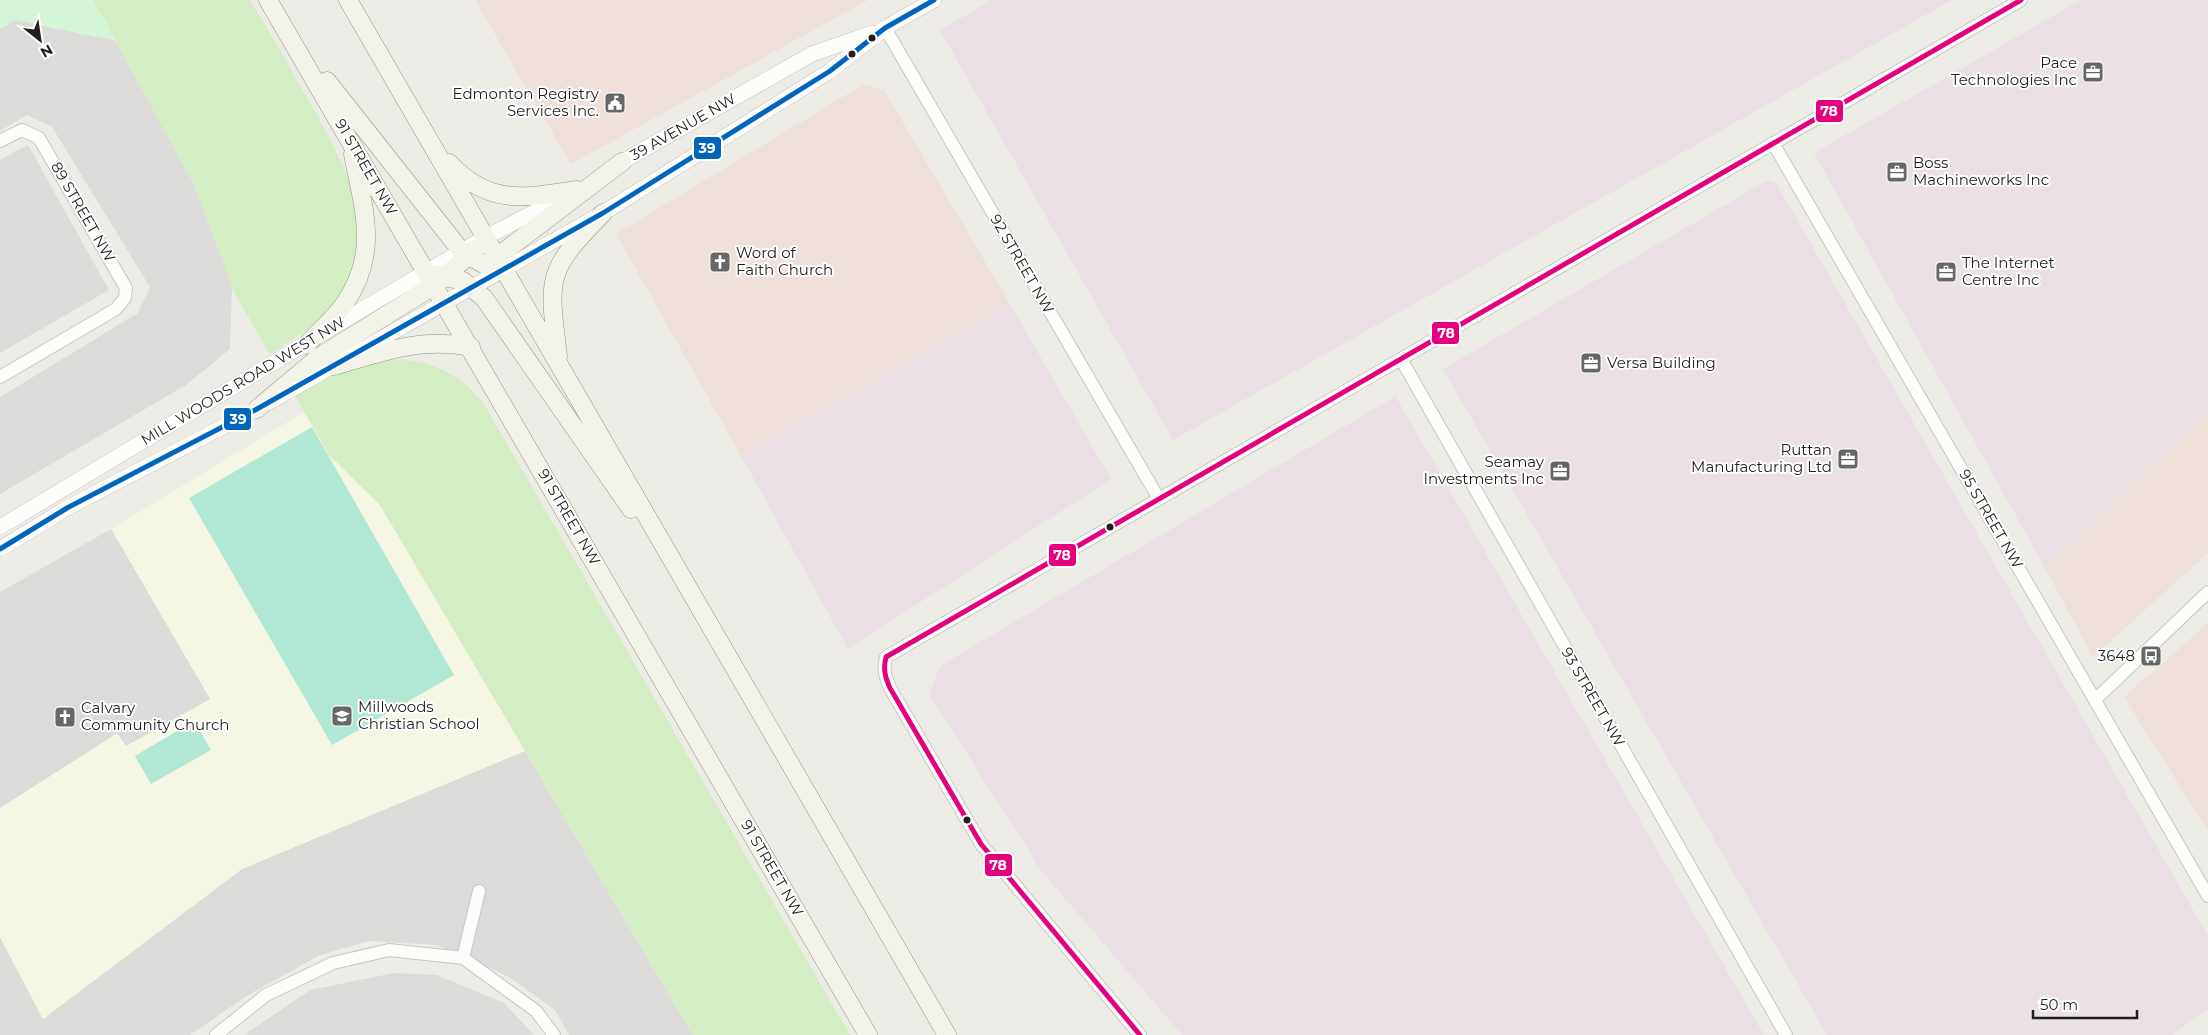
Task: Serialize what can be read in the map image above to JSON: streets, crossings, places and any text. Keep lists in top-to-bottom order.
{
  "streets": {
    "main road": ["91 STREET NW"],
    "street": [
      "39 AVENUE NW",
      "89 STREET NW",
      "92 STREET NW",
      "MILL WOODS ROAD WEST NW",
      "95 STREET NW",
      "93 STREET NW"
    ]
  },
  "crossings": [
    ["39 AVENUE NW", "92 STREET NW"],
    ["91 STREET NW", "MILL WOODS ROAD WEST NW"]
  ],
  "places": {
    "office": [
      "Pace Technologies Inc",
      "Boss Machineworks Inc",
      "The Internet Centre Inc",
      "Versa Building",
      "Ruttan Manufacturing Ltd",
      "Seamay Investments Inc"
    ],
    "public building": ["Edmonton Registry Services Inc."],
    "church": ["Word of Faith Church", "Calvary Community Church"],
    "bus stop": ["3648"],
    "school or university": ["Millwoods Christian School"]
  },
  "lines": ["transit line 78", "transit line 39"],
  "scale_bar": "50 m",
  "north": "bottom right"
}
